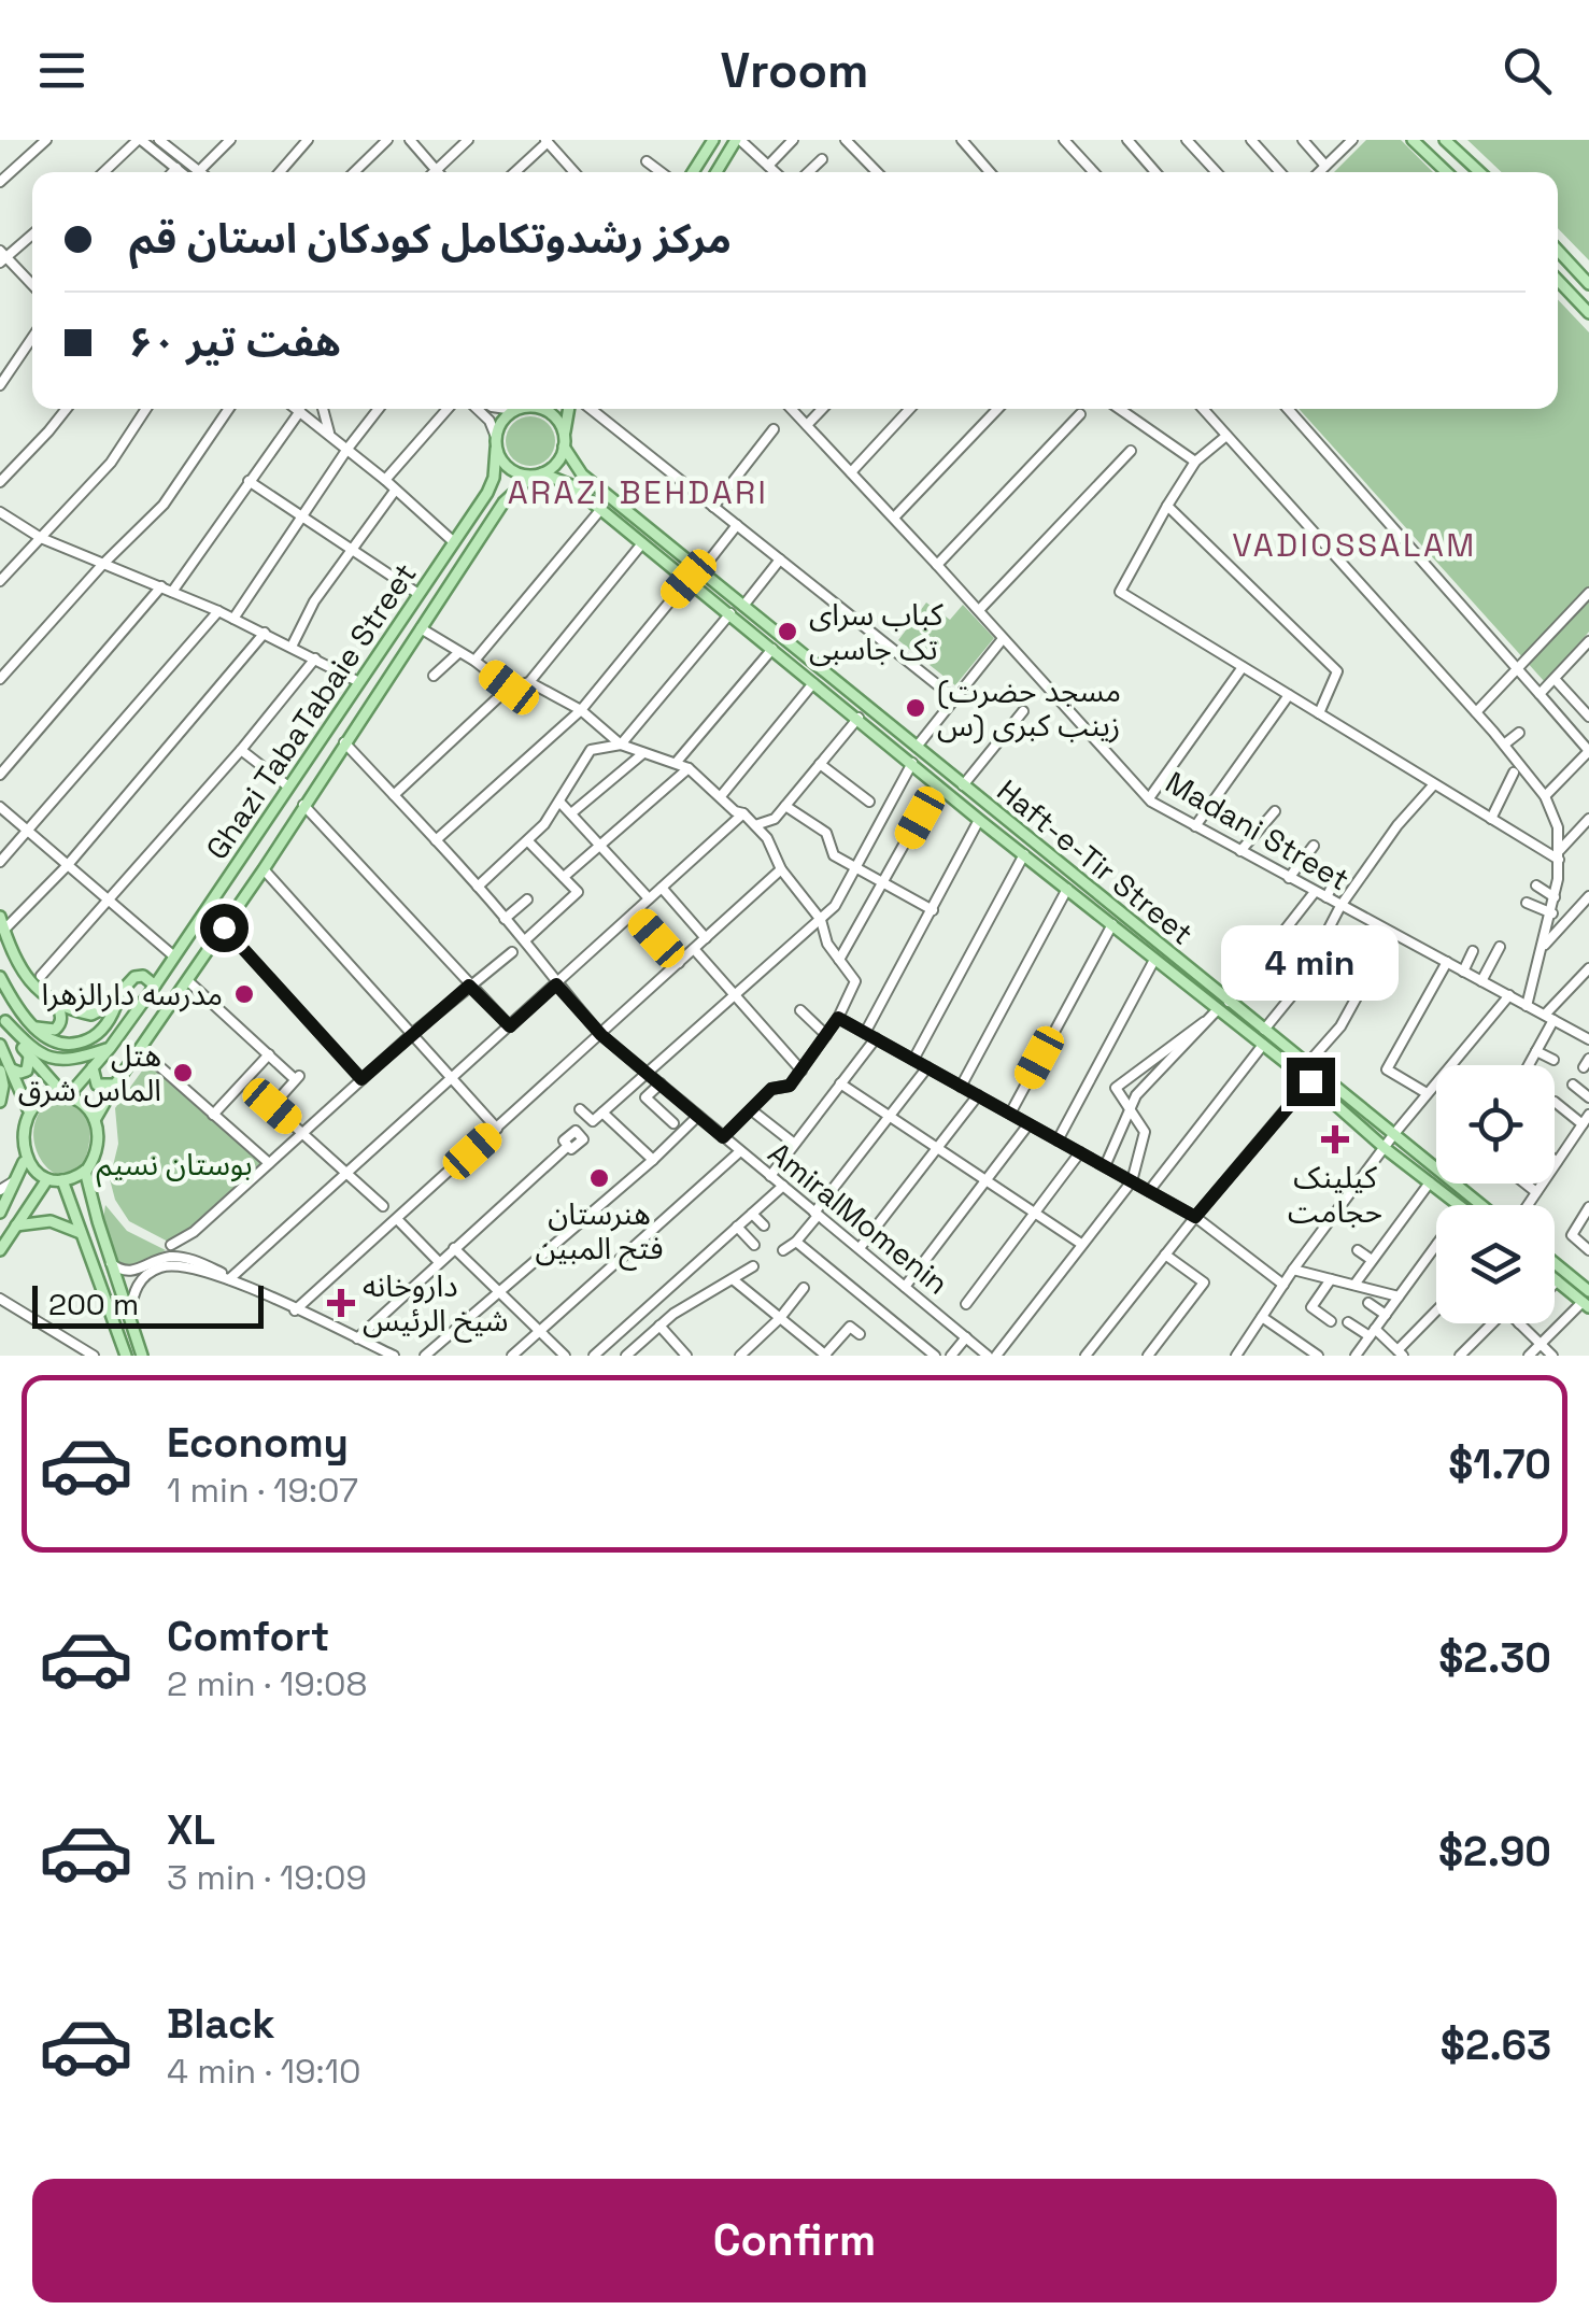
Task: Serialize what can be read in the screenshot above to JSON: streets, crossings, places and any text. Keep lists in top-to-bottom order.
{
  "streets": {
    "main road": ["Ghazi TabaTabaie Street", "Haft-e-Tir Street"],
    "street": ["Madani Street", "AmiralMomenin"]
  },
  "districts": ["ARAZI BEHDARI", "VADIOSSALAM"],
  "parks": ["بوستان نسیم"],
  "places": {
    "other": [
      "کباب سرای تک جاسبی",
      "(مسجد حضرت زینب کبری (س",
      "مدرسه دارالزهرا",
      "هتل الماس شرق",
      "هنرستان فتح المبین"
    ],
    "health": ["کیلینک حجامت", "داروخانه شیخ الرئیس"]
  },
  "scale_bar": "200 m",
  "page": {
    "header": "Vroom",
    "banner": ["مرکز رشدوتکامل کودکان استان قم", "هفت تیر ۶۰"],
    "bubble": "4 min",
    "scale": "200 m",
    "list": [
      {
        "name": "Economy",
        "note": "1 min · 19:07",
        "value": "$1.70"
      },
      {
        "name": "Comfort",
        "note": "2 min · 19:08",
        "value": "$2.30"
      },
      {
        "name": "XL",
        "note": "3 min · 19:09",
        "value": "$2.90"
      },
      {
        "name": "Black",
        "note": "4 min · 19:10",
        "value": "$2.63"
      }
    ],
    "buttons": "Confirm"
  }
}
